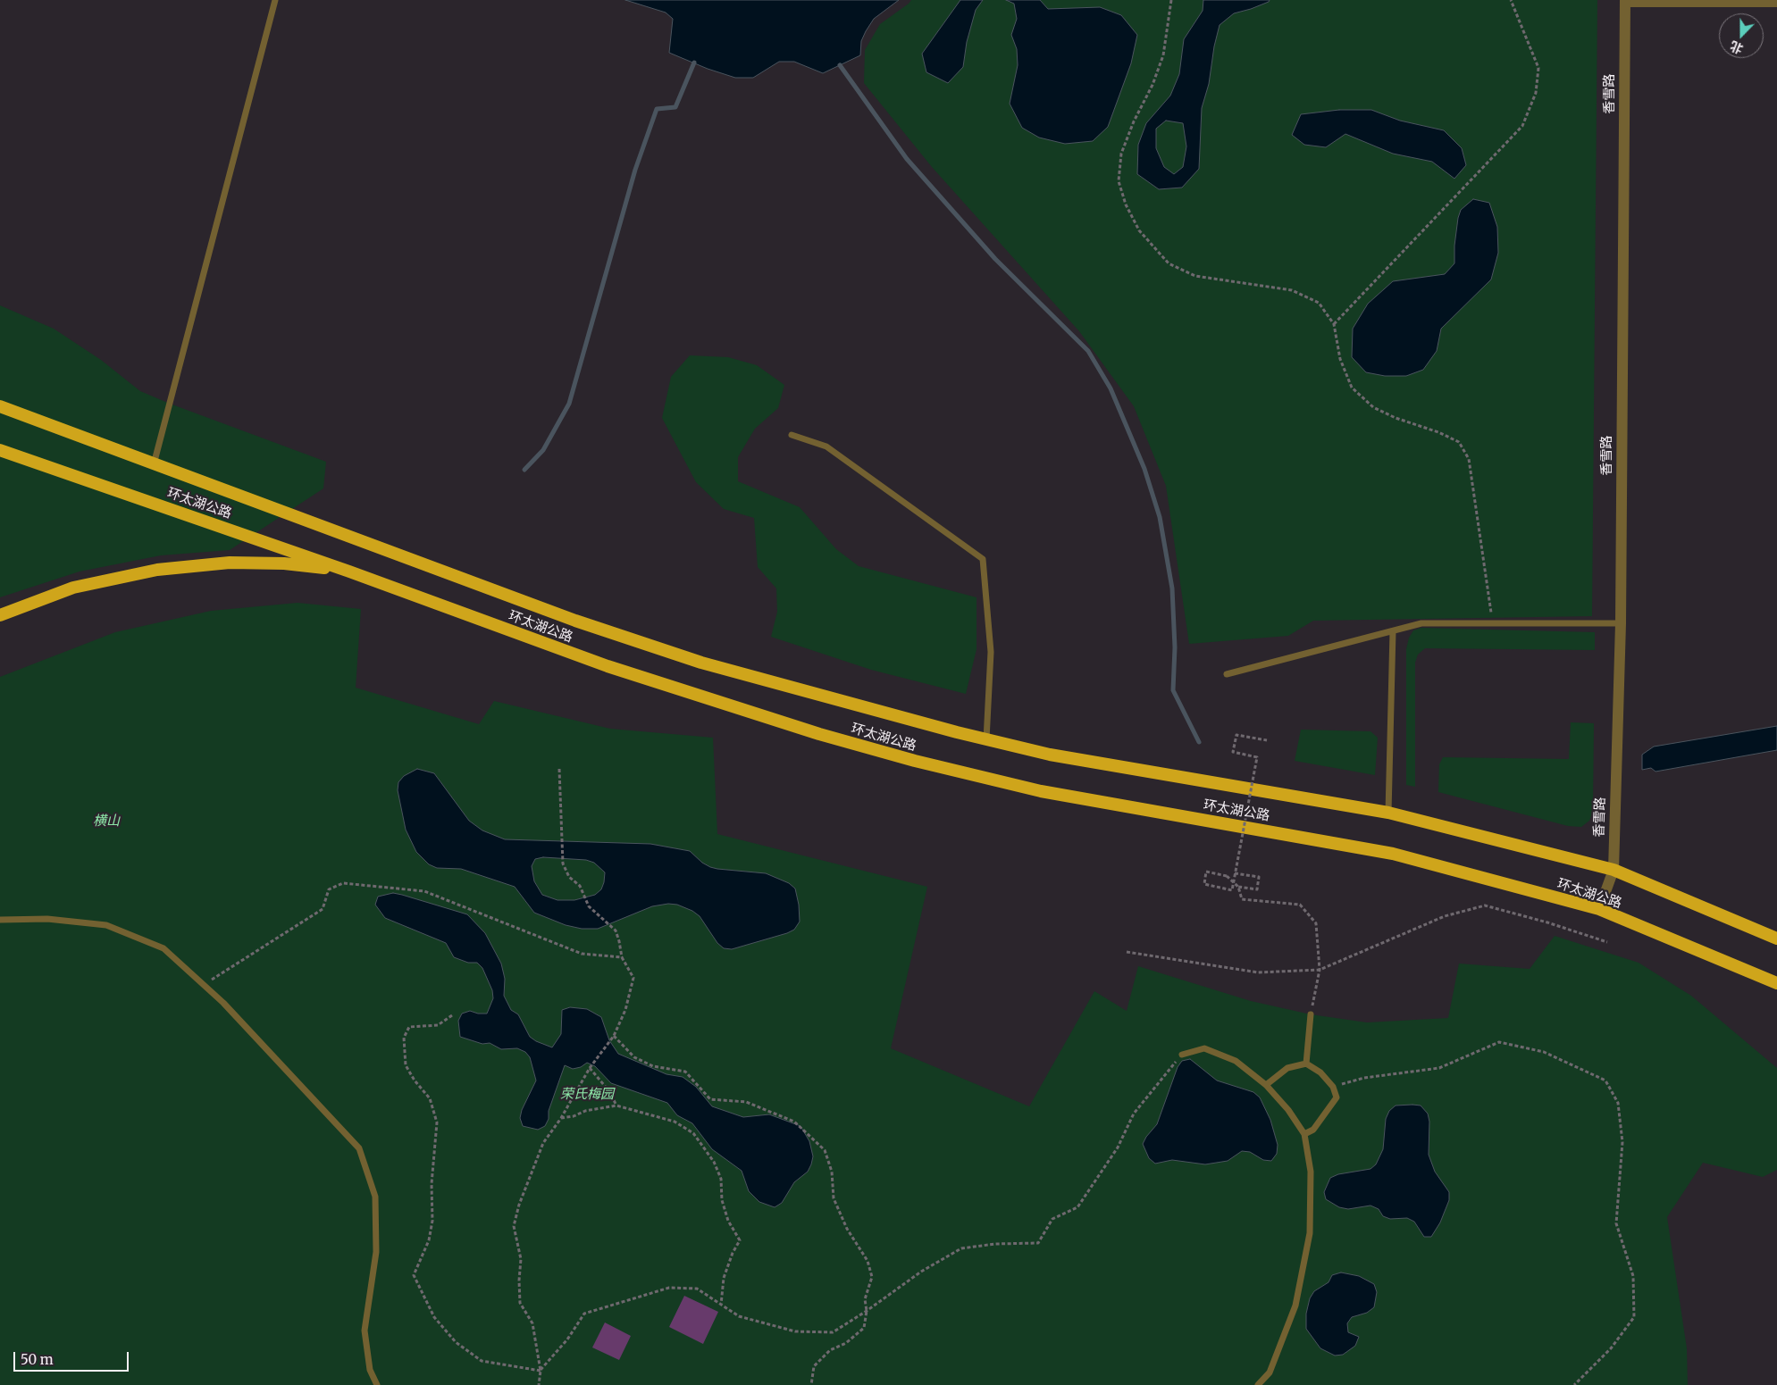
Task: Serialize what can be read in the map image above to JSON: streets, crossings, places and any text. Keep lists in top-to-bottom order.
{
  "streets": {
    "highway": ["环太湖公路"],
    "street": ["香雪路"]
  },
  "crossings": [
    ["香雪路", "环太湖公路"]
  ],
  "parks": ["横山", "荣氏梅园"],
  "scale_bar": "50 m",
  "north": "bottom"
}
